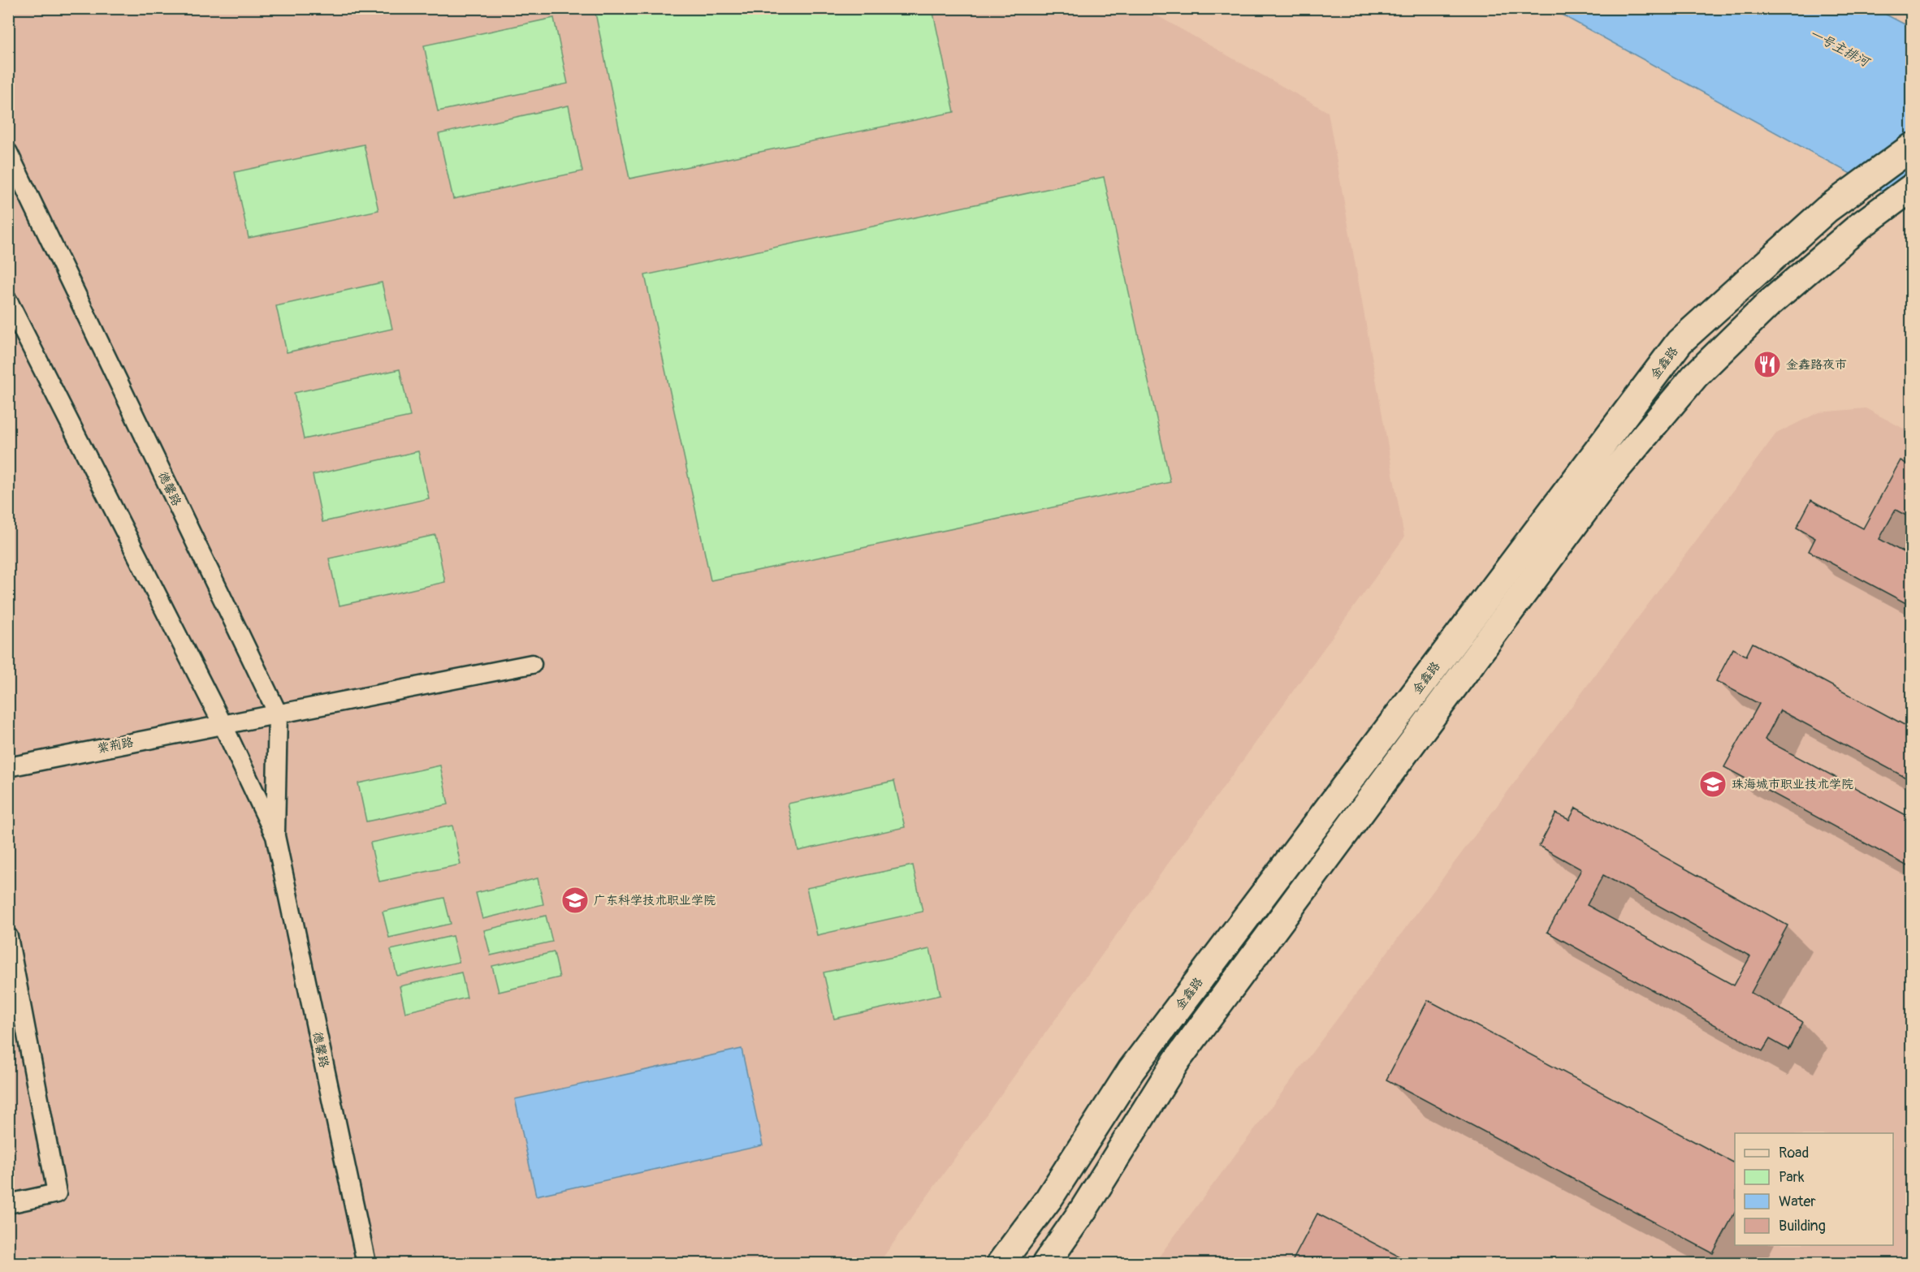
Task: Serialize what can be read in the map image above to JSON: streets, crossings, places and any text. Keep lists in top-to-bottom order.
{
  "streets": {
    "street": ["金鑫路"],
    "lane": ["德馨路", "紫荊路"]
  },
  "crossings": [
    ["德馨路", "紫荊路"]
  ],
  "water": ["一号主排河"],
  "places": {
    "restaurant": ["金鑫路夜市"],
    "school or university": ["珠海城市职业技术学院", "广东科学技术职业学院"]
  },
  "legend": [
    "Road",
    "Park",
    "Water",
    "Building"
  ]
}
